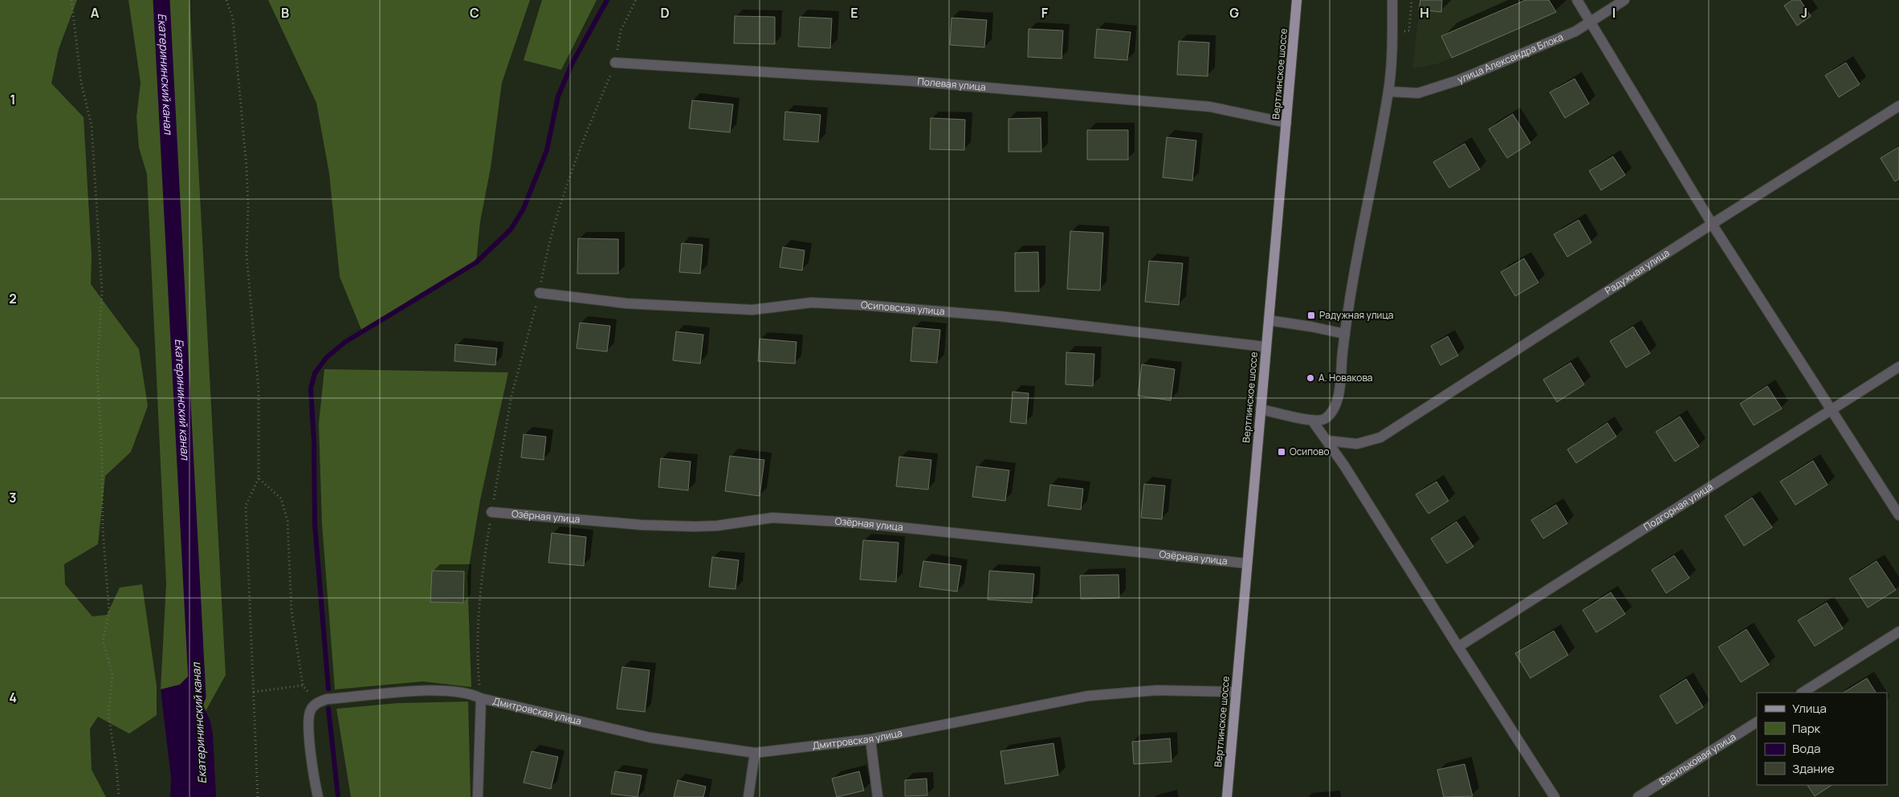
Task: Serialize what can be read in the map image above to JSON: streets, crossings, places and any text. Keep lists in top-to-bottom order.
{
  "streets": {
    "main road": ["Вертлинское шоссе"],
    "street": [
      "улица Александра Блока",
      "Полевая улица",
      "Радужная улица",
      "Осиповская улица",
      "Подгорная улица",
      "Озёрная улица",
      "Дмитровская улица",
      "Васильковая улица"
    ]
  },
  "crossings": [
    ["Вертлинское шоссе", "Полевая улица"],
    ["Вертлинское шоссе", "Осиповская улица"],
    ["Вертлинское шоссе", "Озёрная улица"],
    ["Вертлинское шоссе", "Дмитровская улица"]
  ],
  "water": ["Екатерининский канал"],
  "places": {
    "transit": ["Радужная улица", "Осипово"],
    "other": ["А. Новакова"]
  },
  "legend": [
    "Улица",
    "Парк",
    "Вода",
    "Здание"
  ],
  "grid": {
    "columns": [
      "A",
      "B",
      "C",
      "D",
      "E",
      "F",
      "G",
      "H",
      "I",
      "J"
    ],
    "rows": [
      "1",
      "2",
      "3",
      "4"
    ]
  }
}
